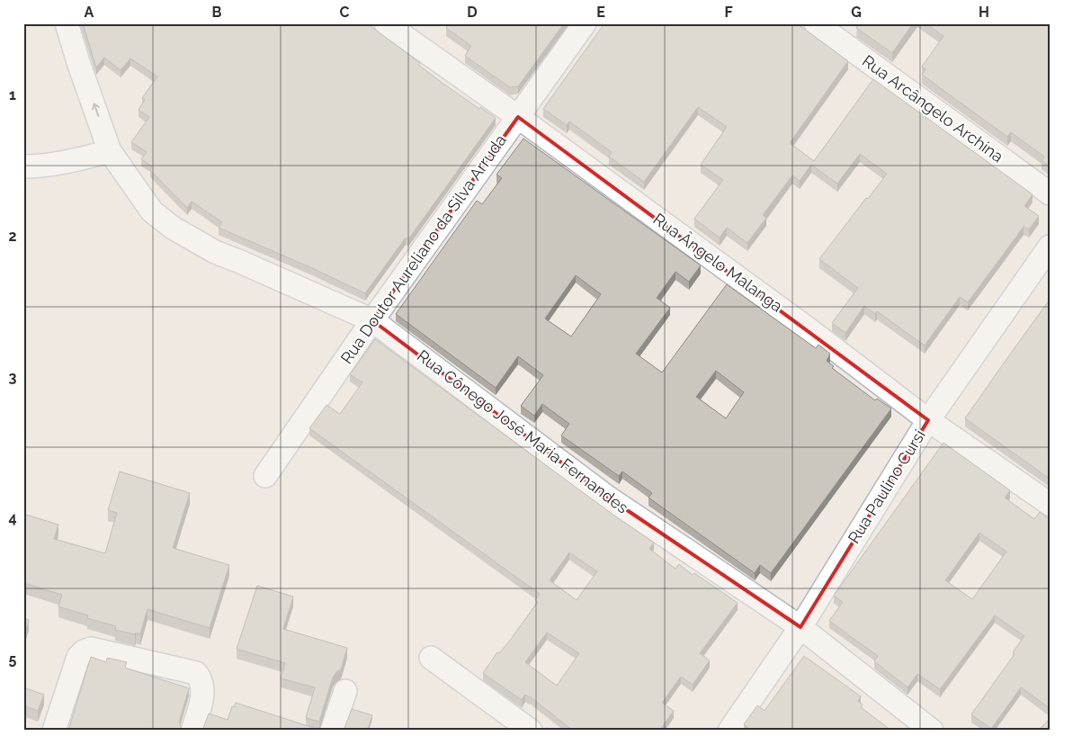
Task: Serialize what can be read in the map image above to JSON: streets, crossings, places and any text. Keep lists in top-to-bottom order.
{
  "streets": {
    "street": [
      "Rua Arcângelo Archina",
      "Rua Doutor Aureliano da Silva Arruda",
      "Rua Ângelo Malanga",
      "Rua Cônego José Maria Fernandes",
      "Rua Paulino Cursi"
    ]
  },
  "crossings": [
    ["Rua Doutor Aureliano da Silva Arruda", "Rua Ângelo Malanga"],
    ["Rua Doutor Aureliano da Silva Arruda", "Rua Cônego José Maria Fernandes"],
    ["Rua Ângelo Malanga", "Rua Paulino Cursi"],
    ["Rua Cônego José Maria Fernandes", "Rua Paulino Cursi"]
  ],
  "grid": {
    "columns": [
      "A",
      "B",
      "C",
      "D",
      "E",
      "F",
      "G",
      "H"
    ],
    "rows": [
      "1",
      "2",
      "3",
      "4",
      "5"
    ]
  }
}
